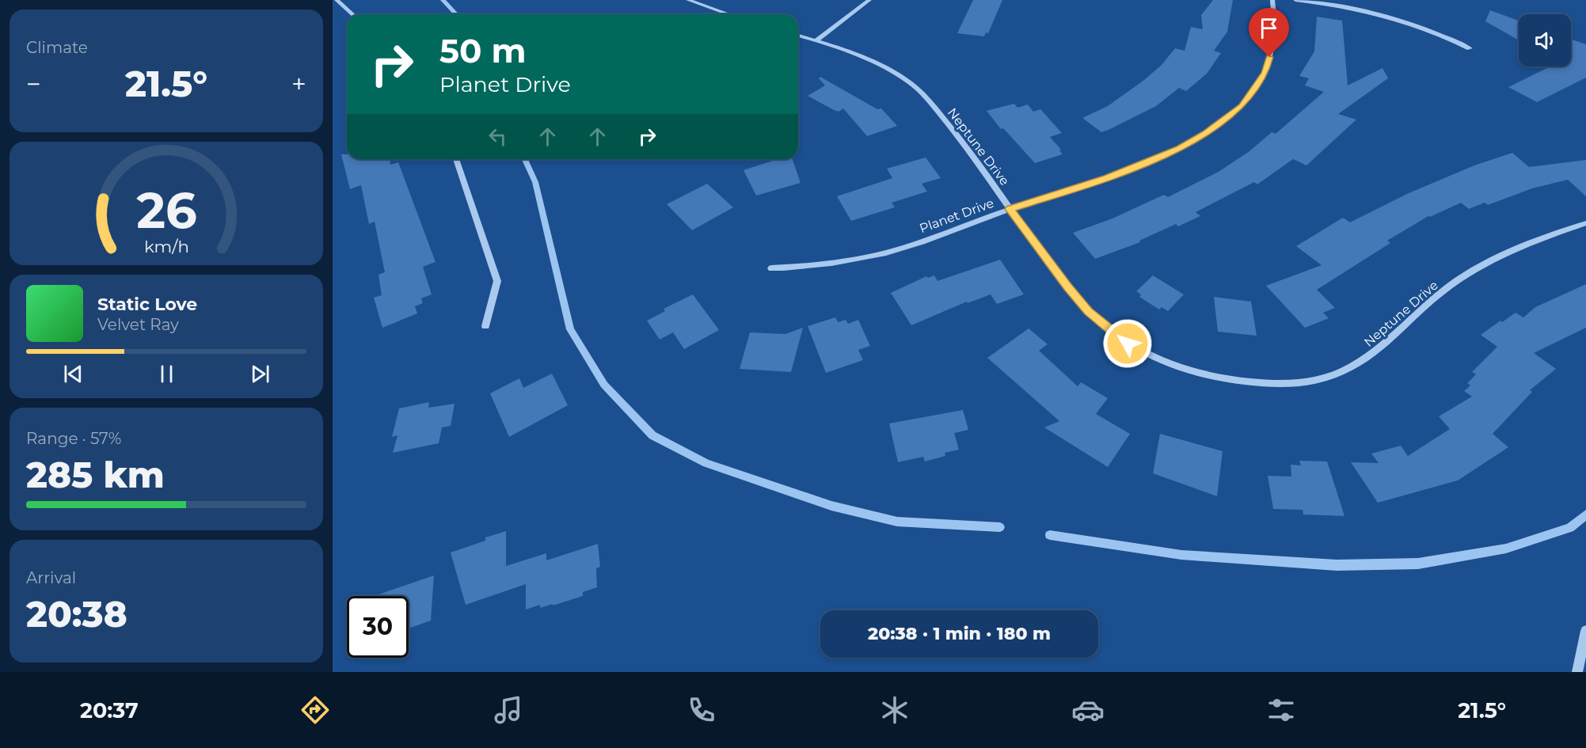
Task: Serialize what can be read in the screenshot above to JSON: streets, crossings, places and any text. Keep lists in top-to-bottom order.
{
  "streets": {
    "street": ["Neptune Drive", "Planet Drive"]
  },
  "crossings": [
    ["Neptune Drive", "Planet Drive"]
  ],
  "page": {
    "tile": [
      "Climate",
      ["Range · 57%", "285 km"],
      ["Arrival", "20:38"]
    ],
    "turn": ["50 m", "Planet Drive"],
    "heat": ["−", "21.5°", "+"],
    "song": ["Static Love", "Velvet Ray"],
    "limit": "30",
    "trip": "20:38 · 1 min · 180 m",
    "tabs": ["20:37", "21.5°"],
    "gauge": ["26", "km/h"]
  }
}
